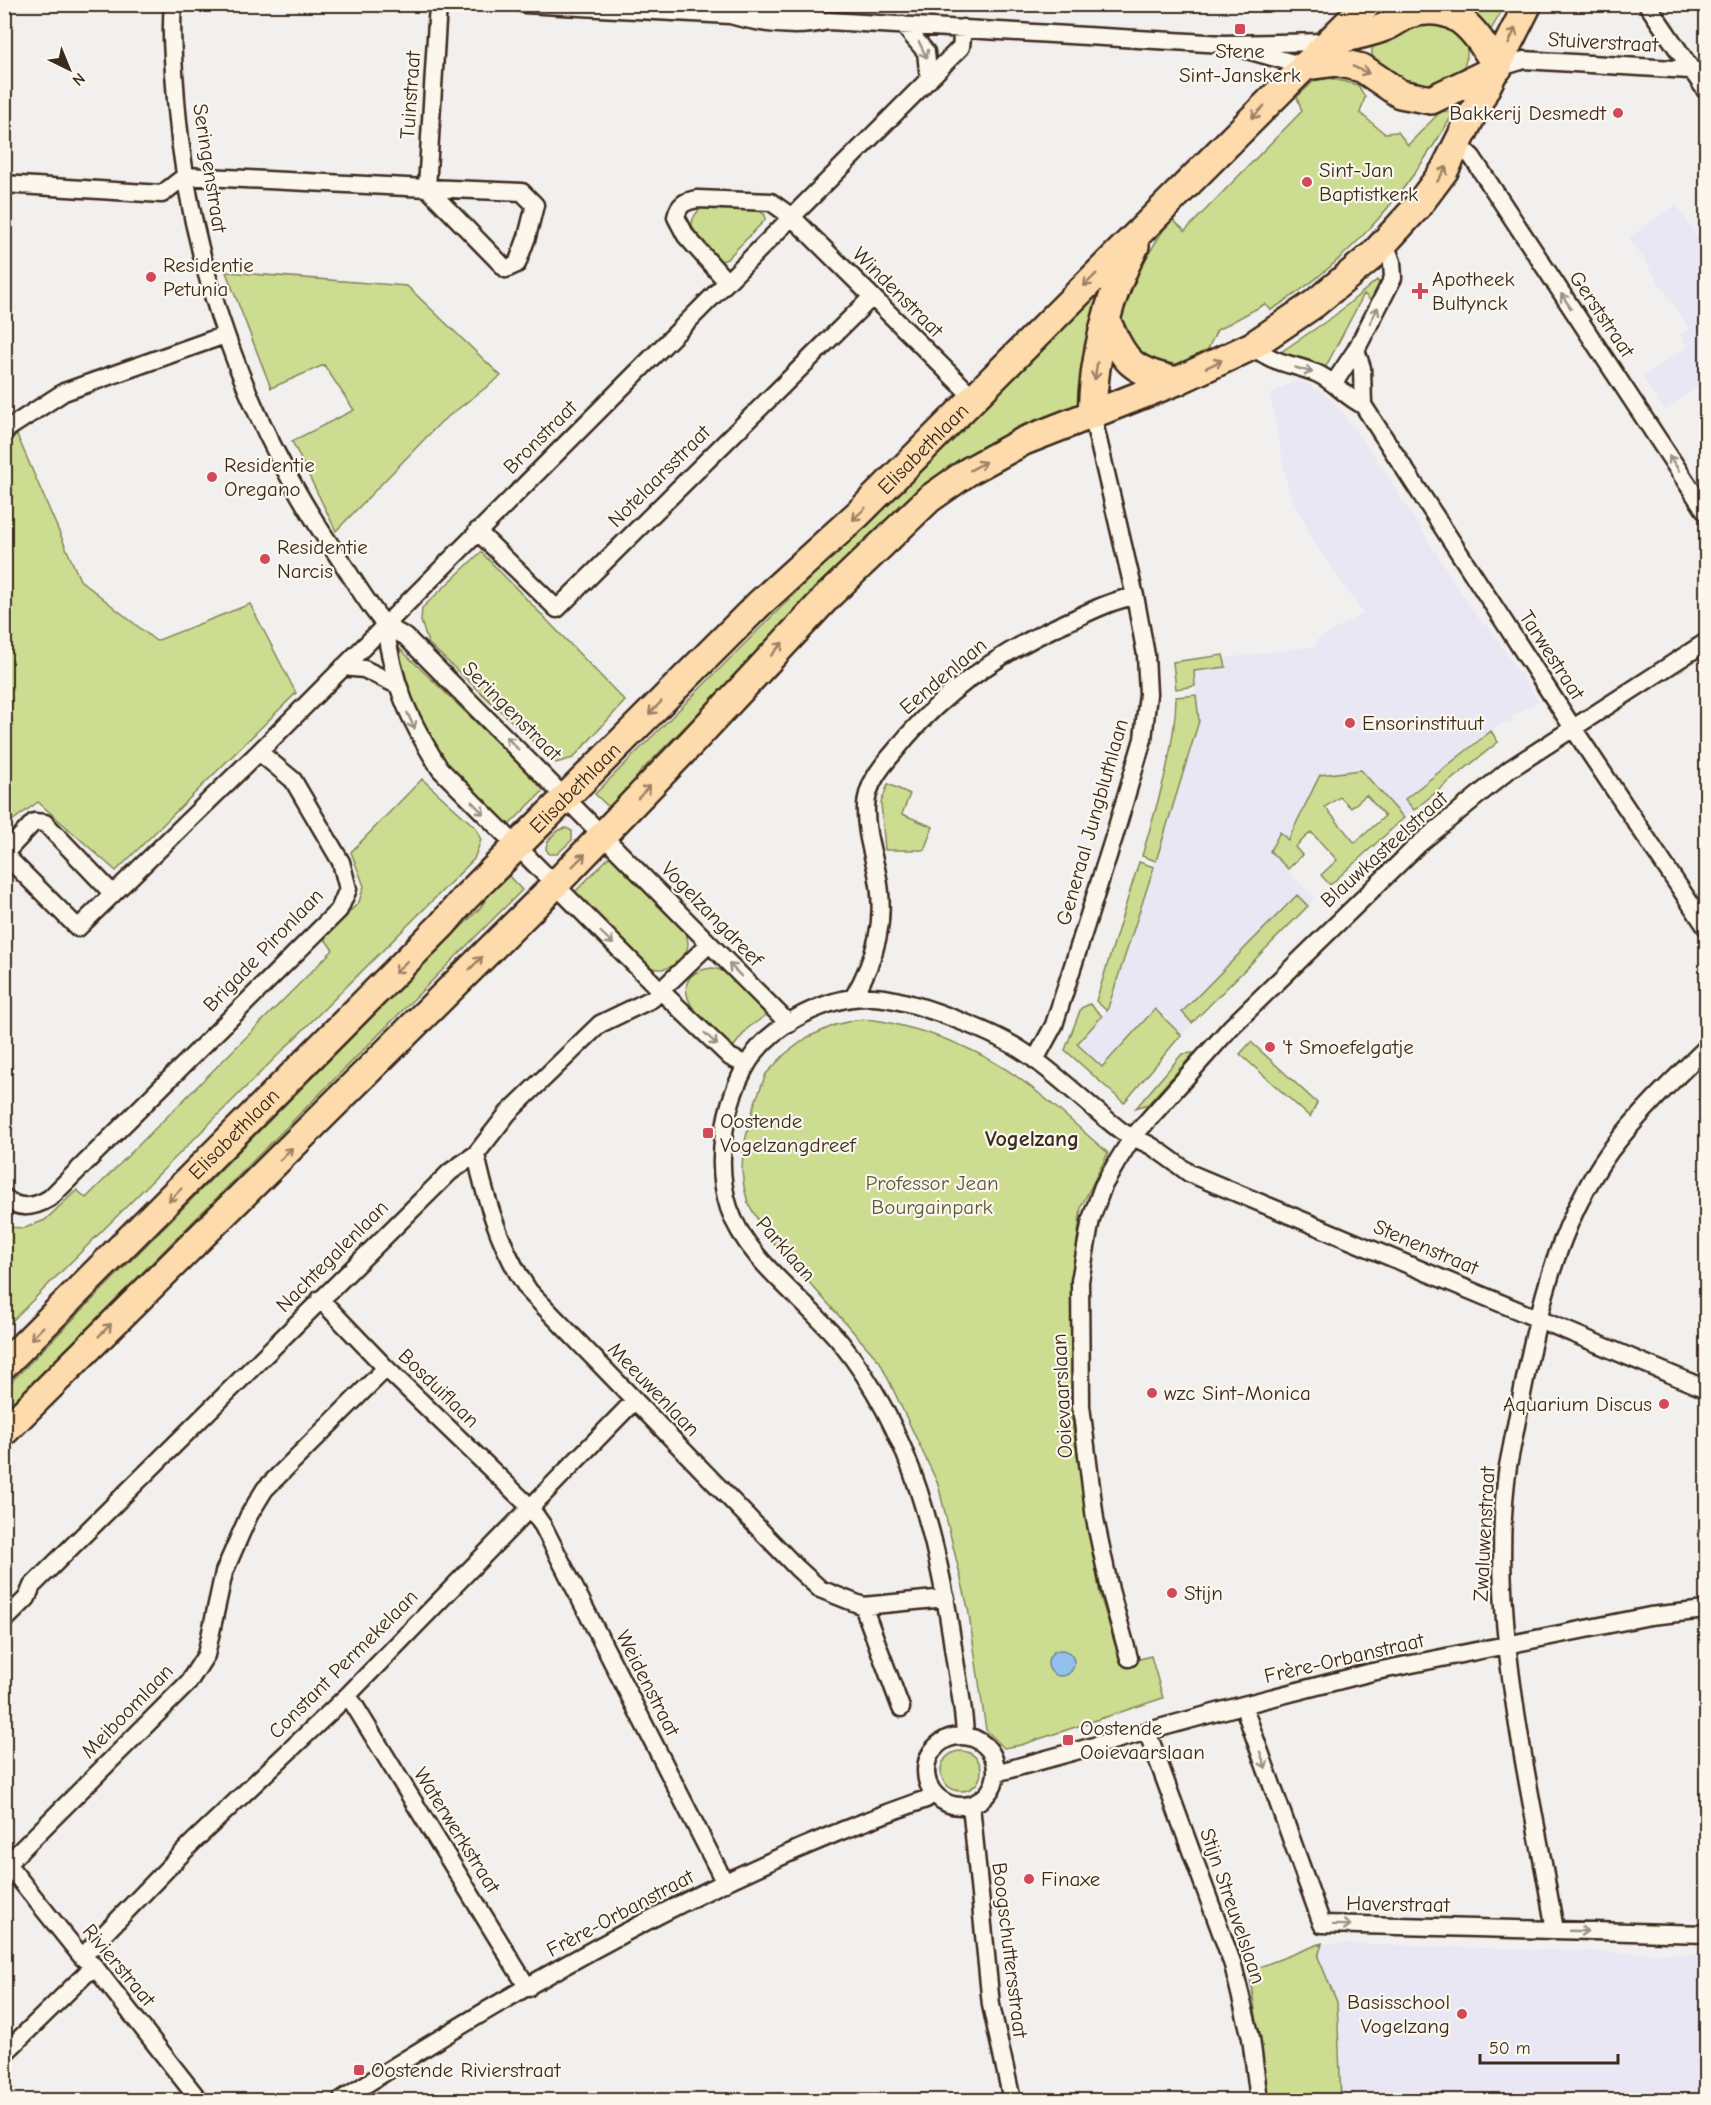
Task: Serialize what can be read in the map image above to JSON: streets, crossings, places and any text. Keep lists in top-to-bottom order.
{
  "streets": {
    "main road": ["Elisabethlaan"],
    "street": [
      "Stuiverstraat",
      "Tuinstraat",
      "Seringenstraat",
      "Windenstraat",
      "Gerststraat",
      "Bronstraat",
      "Notelaarsstraat",
      "Tarwestraat",
      "Eendenlaan",
      "Generaal Jungbluthlaan",
      "Blauwkasteelstraat",
      "Vogelzangdreef",
      "Brigade Pironlaan",
      "Stenenstraat",
      "Parklaan",
      "Nachtegalenlaan",
      "Bosduiflaan",
      "Meeuwenlaan",
      "Ooievaarslaan",
      "Zwaluwenstraat",
      "Frère-Orbanstraat",
      "Constant Permekelaan",
      "Weidenstraat",
      "Meiboomlaan",
      "Waterwerkstraat",
      "Haverstraat",
      "Stijn Streuvelslaan",
      "Boogschuttersstraat",
      "Rivierstraat"
    ]
  },
  "crossings": [
    ["Stuiverstraat", "Elisabethlaan"],
    ["Seringenstraat", "Bronstraat"],
    ["Seringenstraat", "Elisabethlaan"],
    ["Seringenstraat", "Vogelzangdreef"],
    ["Windenstraat", "Bronstraat"],
    ["Windenstraat", "Elisabethlaan"],
    ["Windenstraat", "Notelaarsstraat"],
    ["Gerststraat", "Elisabethlaan"],
    ["Bronstraat", "Notelaarsstraat"],
    ["Elisabethlaan", "Tarwestraat"],
    ["Elisabethlaan", "Generaal Jungbluthlaan"],
    ["Elisabethlaan", "Vogelzangdreef"],
    ["Tarwestraat", "Blauwkasteelstraat"],
    ["Eendenlaan", "Generaal Jungbluthlaan"],
    ["Eendenlaan", "Parklaan"],
    ["Generaal Jungbluthlaan", "Parklaan"],
    ["Blauwkasteelstraat", "Stenenstraat"],
    ["Blauwkasteelstraat", "Parklaan"],
    ["Blauwkasteelstraat", "Ooievaarslaan"],
    ["Vogelzangdreef", "Parklaan"],
    ["Vogelzangdreef", "Nachtegalenlaan"],
    ["Stenenstraat", "Parklaan"],
    ["Stenenstraat", "Ooievaarslaan"],
    ["Stenenstraat", "Zwaluwenstraat"],
    ["Parklaan", "Meeuwenlaan"],
    ["Parklaan", "Ooievaarslaan"],
    ["Parklaan", "Frère-Orbanstraat"],
    ["Parklaan", "Boogschuttersstraat"],
    ["Nachtegalenlaan", "Bosduiflaan"],
    ["Nachtegalenlaan", "Meeuwenlaan"],
    ["Bosduiflaan", "Constant Permekelaan"],
    ["Bosduiflaan", "Weidenstraat"],
    ["Bosduiflaan", "Meiboomlaan"],
    ["Meeuwenlaan", "Constant Permekelaan"],
    ["Zwaluwenstraat", "Frère-Orbanstraat"],
    ["Zwaluwenstraat", "Haverstraat"],
    ["Frère-Orbanstraat", "Weidenstraat"],
    ["Frère-Orbanstraat", "Waterwerkstraat"],
    ["Frère-Orbanstraat", "Haverstraat"],
    ["Frère-Orbanstraat", "Stijn Streuvelslaan"],
    ["Frère-Orbanstraat", "Boogschuttersstraat"],
    ["Constant Permekelaan", "Weidenstraat"],
    ["Constant Permekelaan", "Waterwerkstraat"],
    ["Constant Permekelaan", "Rivierstraat"],
    ["Meiboomlaan", "Rivierstraat"]
  ],
  "one_way": ["Gerststraat", "Haverstraat"],
  "districts": ["Vogelzang"],
  "parks": ["Professor Jean Bourgainpark"],
  "places": {
    "transit": [
      "Stene Sint-Janskerk",
      "Oostende Vogelzangdreef",
      "Oostende Ooievaarslaan",
      "Oostende Rivierstraat"
    ],
    "other": [
      "Bakkerij Desmedt",
      "Sint-Jan Baptistkerk",
      "Residentie Petunia",
      "Residentie Oregano",
      "Residentie Narcis",
      "Ensorinstituut",
      "'t Smoefelgatje",
      "wzc Sint-Monica",
      "Aquarium Discus",
      "Stijn",
      "Finaxe",
      "Basisschool Vogelzang"
    ],
    "health": ["Apotheek Bultynck"]
  },
  "scale_bar": "50 m",
  "north": "bottom right"
}
